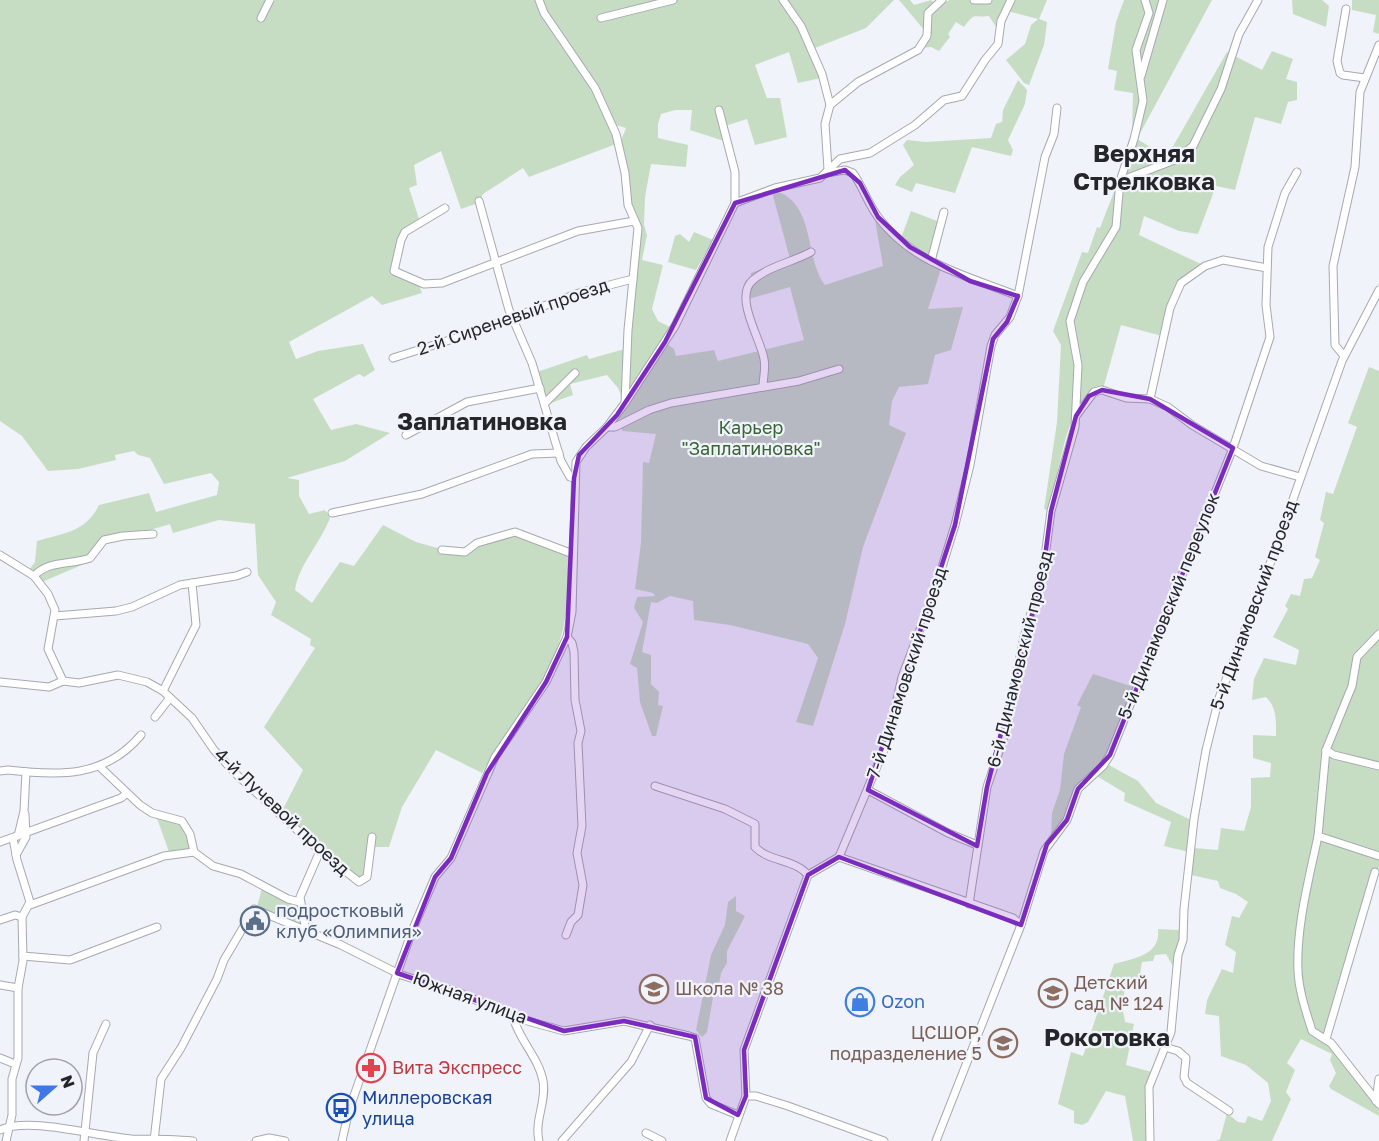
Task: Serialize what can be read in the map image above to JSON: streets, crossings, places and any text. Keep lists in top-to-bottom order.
{
  "streets": {
    "street": [
      "2-й Сиреневый проезд",
      "5-й Динамовский проезд",
      "5-й Динамовский переулок",
      "6-й Динамовский проезд",
      "7-й Динамовский проезд",
      "4-й Лучевой проезд",
      "Южная улица"
    ]
  },
  "crossings": [
    ["5-й Динамовский проезд", "6-й Динамовский проезд"],
    ["5-й Динамовский переулок", "6-й Динамовский проезд"]
  ],
  "districts": ["Верхняя Стрелковка", "Заплатиновка", "Рокотовка"],
  "parks": ["Карьер \"Заплатиновка\""],
  "places": {
    "public building": ["подростковый клуб «Олимпия»"],
    "school or university": ["Школа № 38", "Детский сад № 124", "ЦСШОР, подразделение 5"],
    "shop": ["Ozon"],
    "pharmacy": ["Вита Экспресс"],
    "bus stop": ["Миллеровская улица"]
  },
  "north": "right"
}
